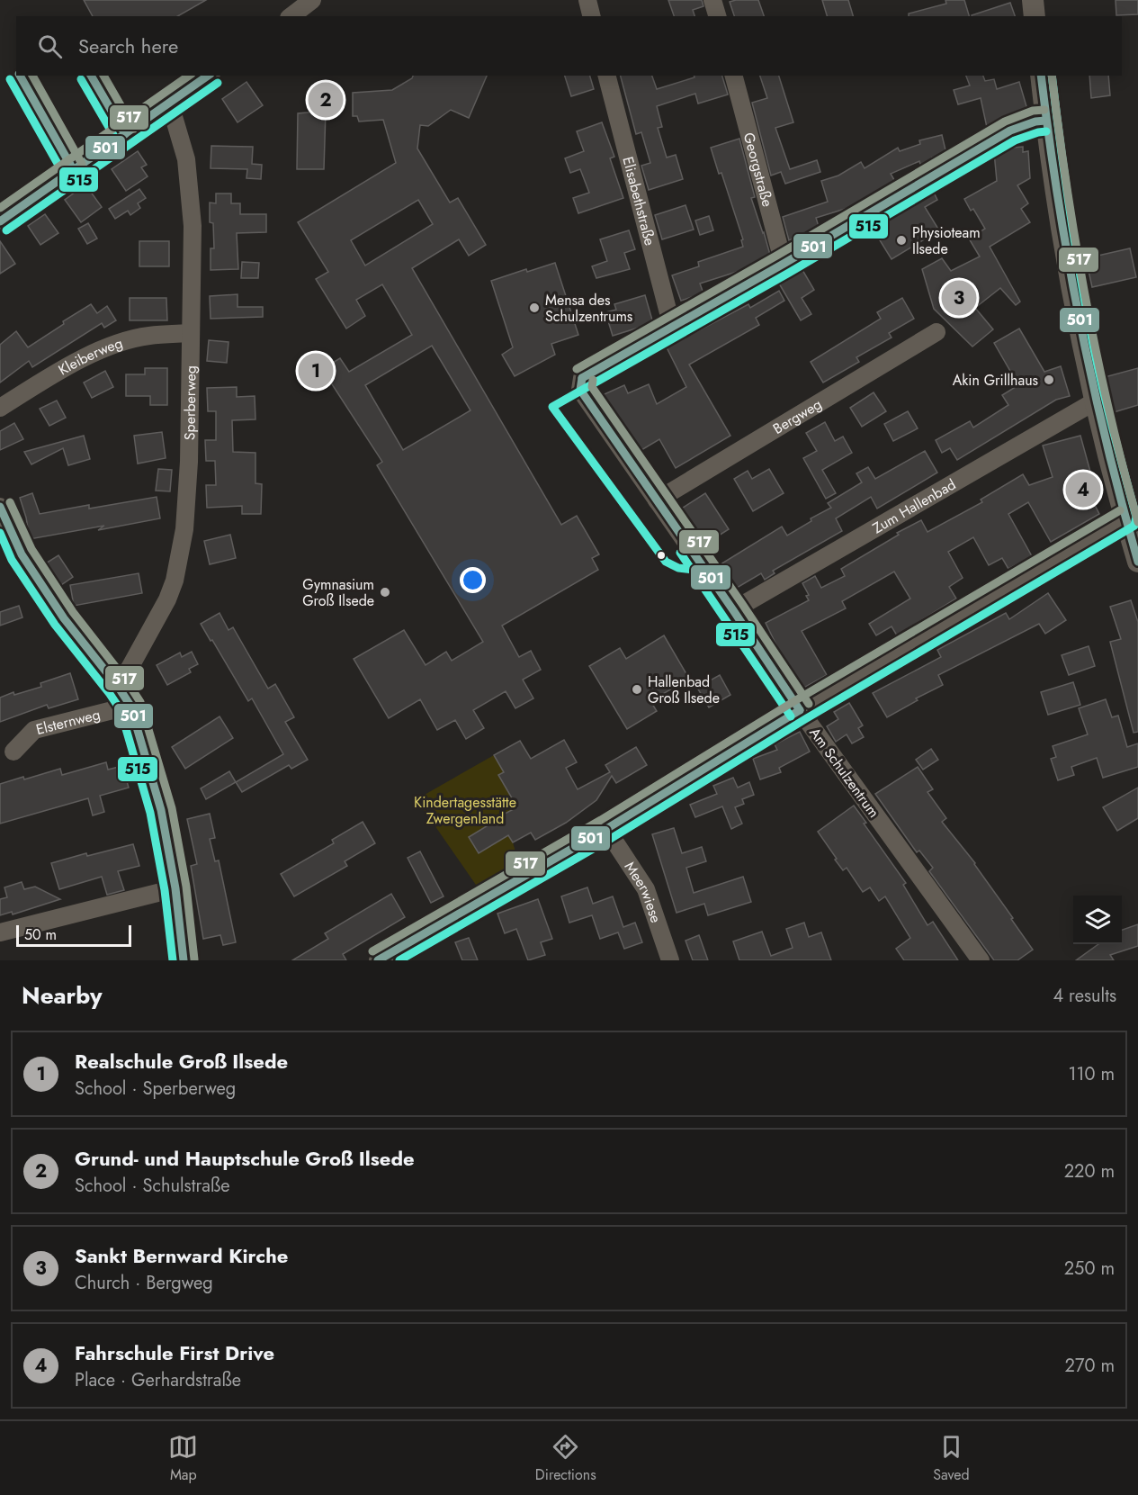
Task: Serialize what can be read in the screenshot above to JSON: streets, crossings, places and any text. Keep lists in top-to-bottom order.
{
  "streets": {
    "street": [
      "Georgstraße",
      "Elisabethstraße",
      "Kleiberweg",
      "Sperberweg",
      "Bergweg",
      "Zum Hallenbad",
      "Elsternweg",
      "Am Schulzentrum",
      "Meerwiese"
    ]
  },
  "crossings": [
    ["Georgstraße", "Am Schulzentrum"],
    ["Elisabethstraße", "Am Schulzentrum"],
    ["Kleiberweg", "Sperberweg"],
    ["Bergweg", "Am Schulzentrum"],
    ["Zum Hallenbad", "Am Schulzentrum"]
  ],
  "parks": ["Kindertagesstätte Zwergenland"],
  "places": [
    "Physioteam Ilsede",
    "Mensa des Schulzentrums",
    "Akin Grillhaus",
    "Gymnasium Groß Ilsede",
    "Hallenbad Groß Ilsede"
  ],
  "lines": ["transit line 501", "transit line 515", "transit line 517"],
  "scale_bar": "50 m",
  "page": {
    "search": "Search here",
    "pins": [
      "2",
      "3",
      "1",
      "4"
    ],
    "scale": "50 m",
    "heading": ["Nearby", "4 results"],
    "list": [
      {
        "mark": "1",
        "name": "Realschule Groß Ilsede",
        "note": "School · Sperberweg",
        "value": "110 m"
      },
      {
        "mark": "2",
        "name": "Grund- und Hauptschule Groß Ilsede",
        "note": "School · Schulstraße",
        "value": "220 m"
      },
      {
        "mark": "3",
        "name": "Sankt Bernward Kirche",
        "note": "Church · Bergweg",
        "value": "250 m"
      },
      {
        "mark": "4",
        "name": "Fahrschule First Drive",
        "note": "Place · Gerhardstraße",
        "value": "270 m"
      }
    ],
    "nav": ["Map", "Directions", "Saved"]
  }
}
